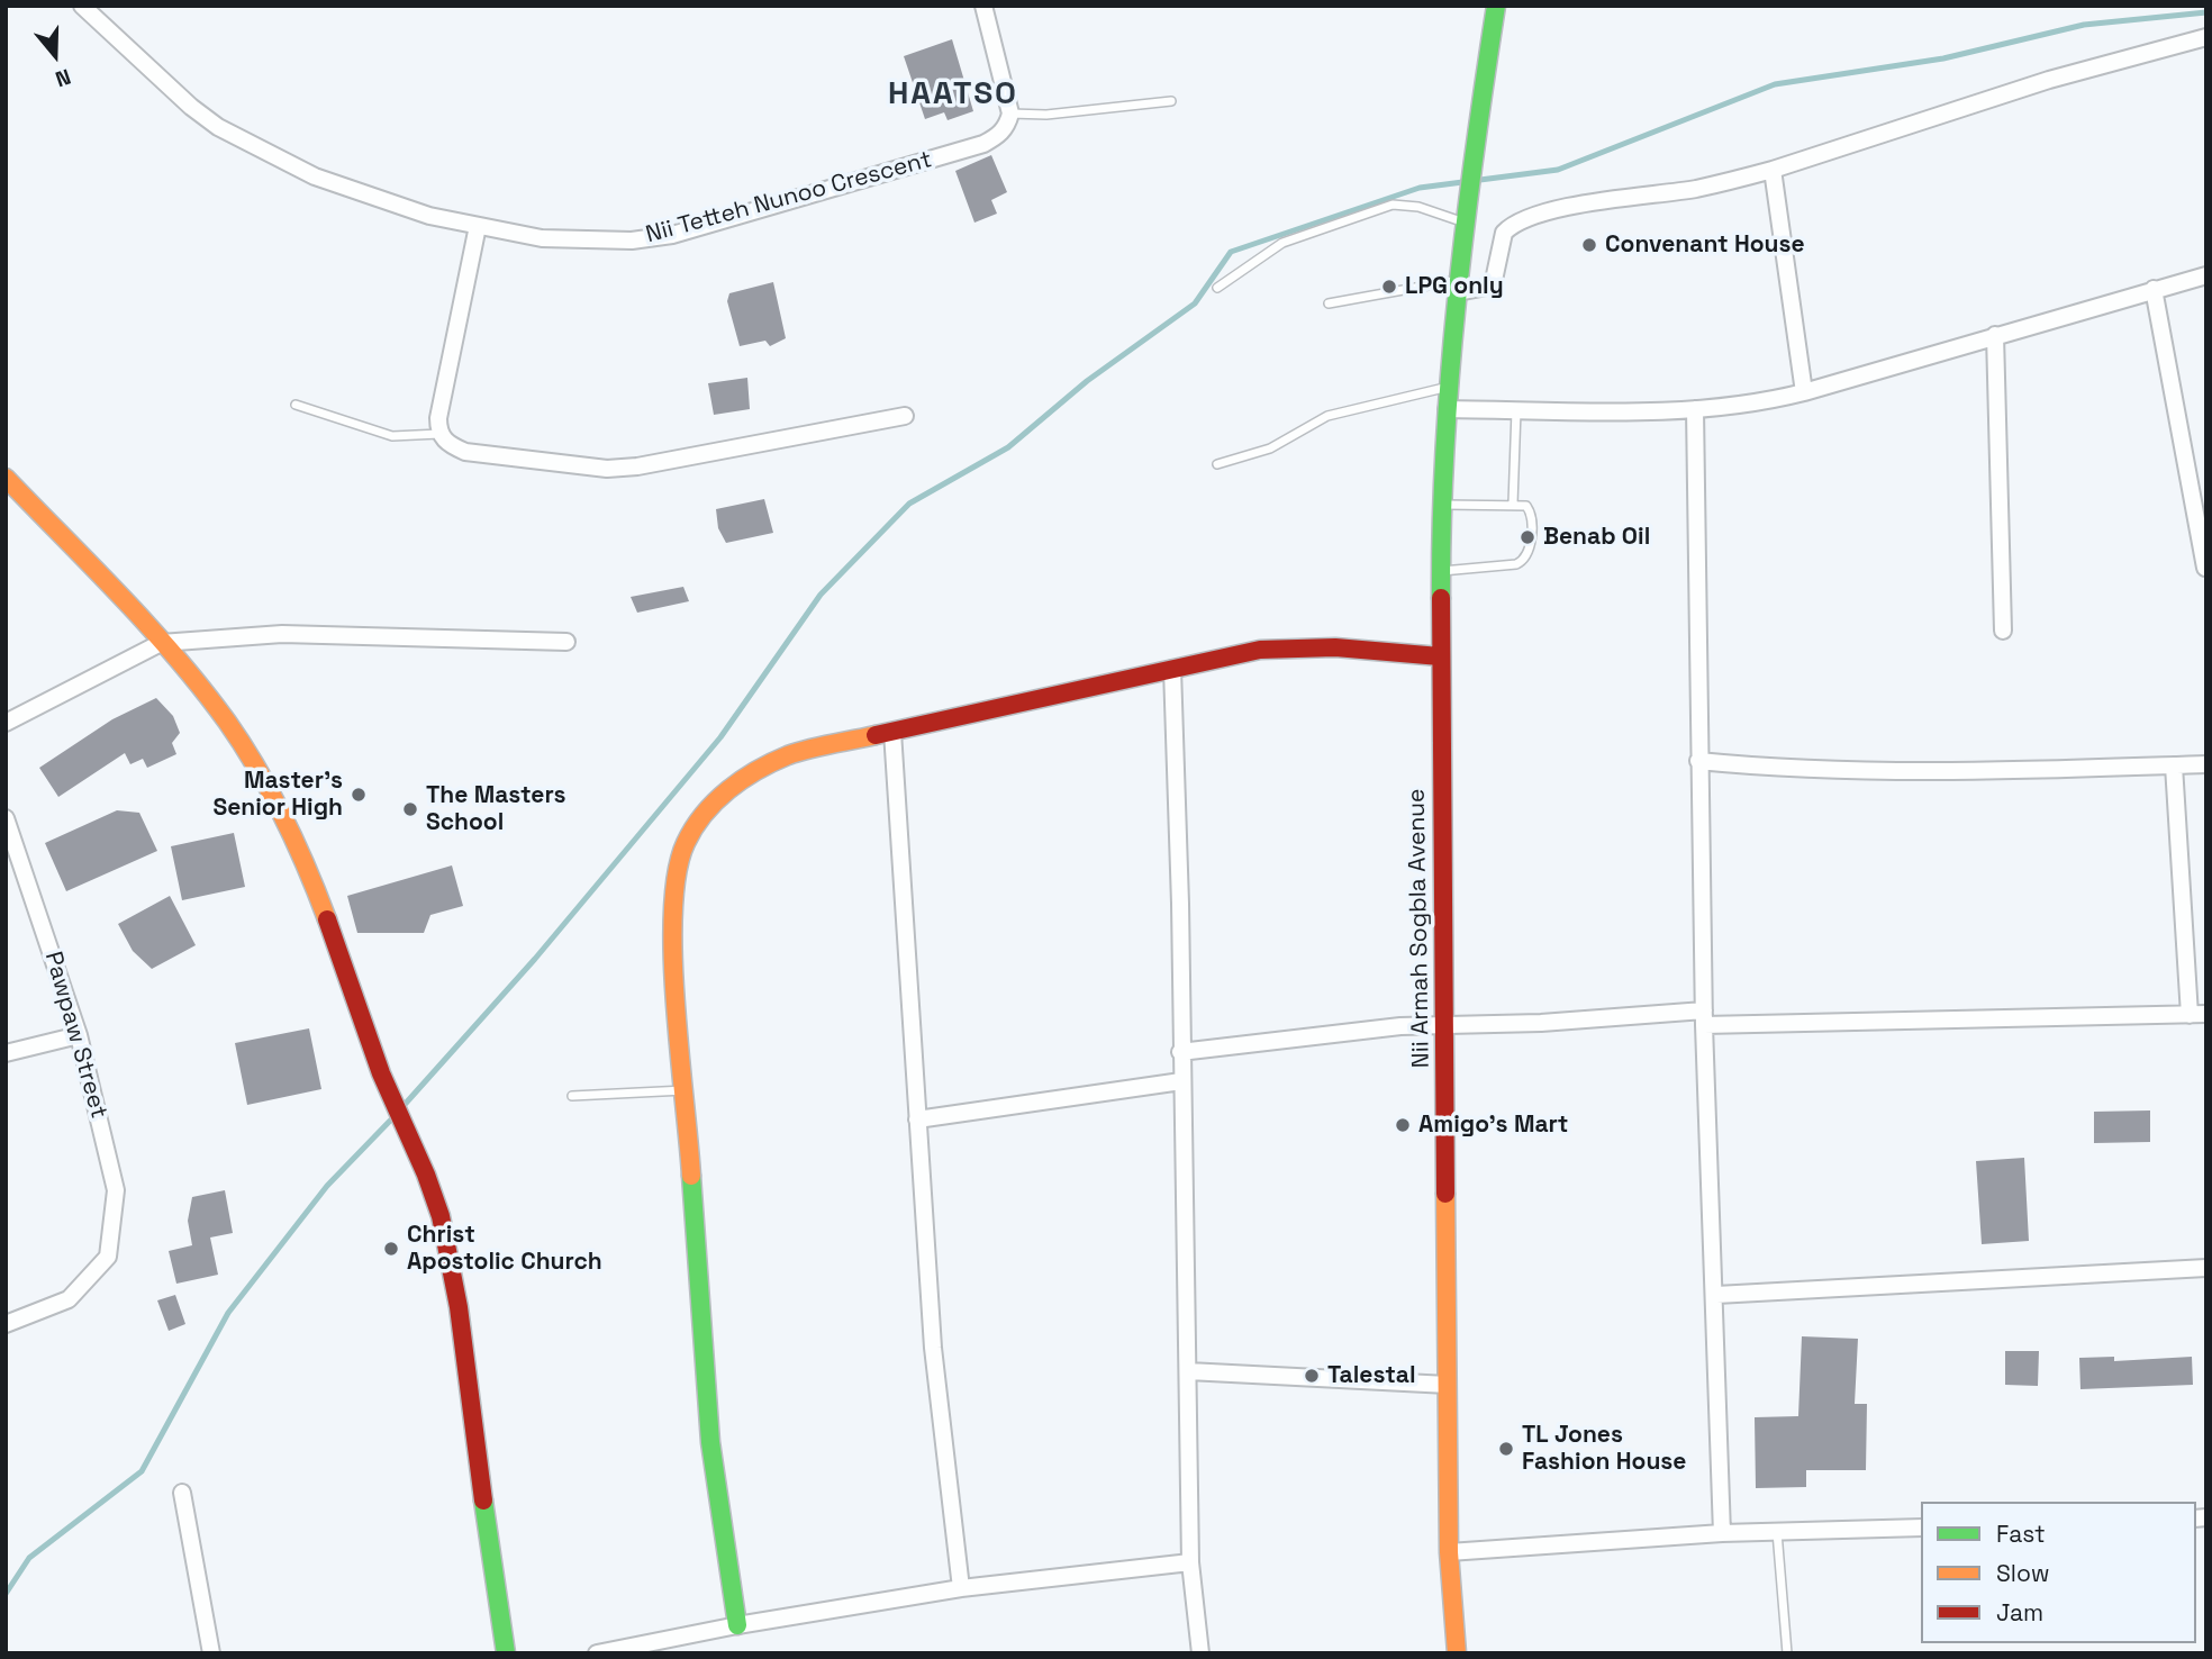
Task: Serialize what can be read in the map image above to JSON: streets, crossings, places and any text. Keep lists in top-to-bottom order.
{
  "streets": {
    "street": ["Nii Tetteh Nunoo Crescent", "Nii Armah Sogbla Avenue", "Pawpaw Street"]
  },
  "districts": ["HAATSO"],
  "places": [
    "Convenant House",
    "LPG only",
    "Benab Oil",
    "Master’s Senior High",
    "The Masters School",
    "Amigo's Mart",
    "Christ Apostolic Church",
    "Talestal",
    "TL Jones Fashion House"
  ],
  "legend": ["Fast", "Slow", "Jam"],
  "north": "bottom"
}
